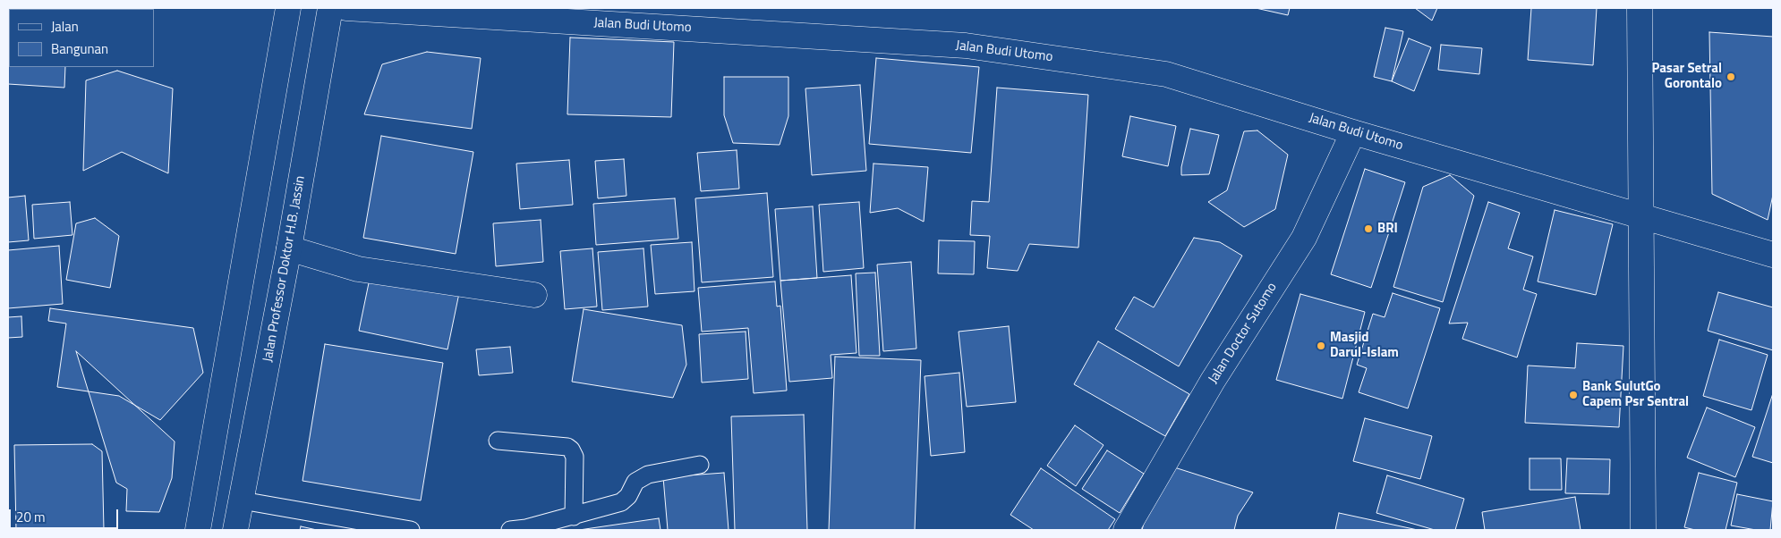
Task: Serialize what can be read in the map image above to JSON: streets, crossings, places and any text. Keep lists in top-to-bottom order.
{
  "streets": {
    "main road": ["Jalan Budi Utomo", "Jalan Professor Doktor H.B. Jassin", "Jalan Doctor Sutomo"]
  },
  "crossings": [
    ["Jalan Budi Utomo", "Jalan Doctor Sutomo"]
  ],
  "places": [
    "Pasar Setral Gorontalo",
    "BRI",
    "Masjid Darul-Islam",
    "Bank SulutGo Capem Psr Sentral"
  ],
  "legend": ["Jalan", "Bangunan"],
  "scale_bar": "20 m"
}
